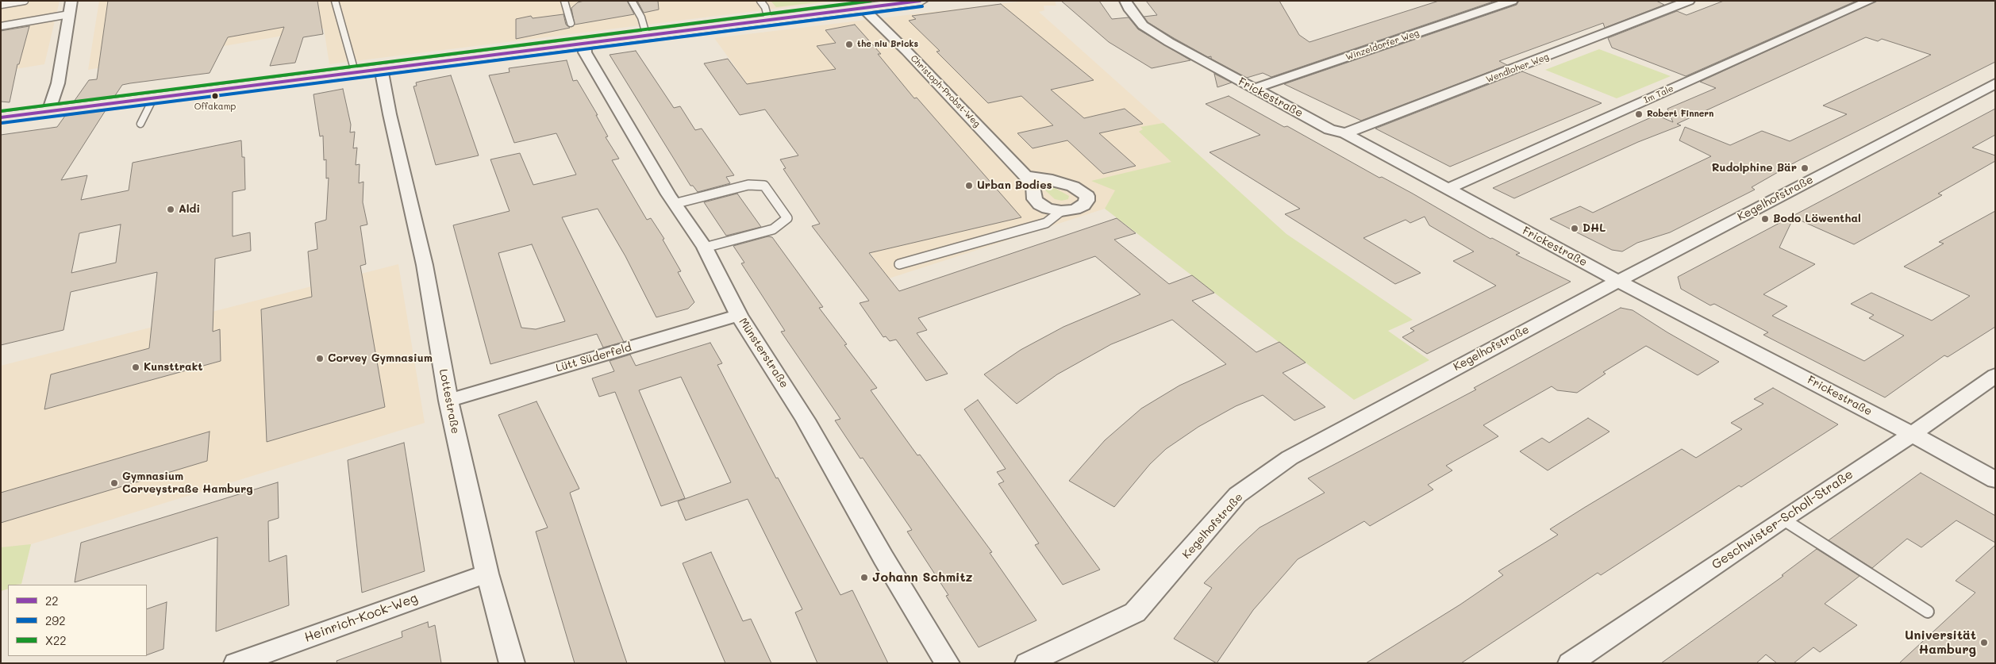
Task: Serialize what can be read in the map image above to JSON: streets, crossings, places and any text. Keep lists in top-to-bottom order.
{
  "streets": {
    "street": [
      "Winzeldorfer Weg",
      "Wendloher Weg",
      "Christoph-Probst-Weg",
      "Im Tale",
      "Frickestraße",
      "Kegelhofstraße",
      "Münsterstraße",
      "Lütt Süderfeld",
      "Lottestraße",
      "Geschwister-Scholl-Straße",
      "Heinrich-Kock-Weg"
    ]
  },
  "crossings": [
    ["Winzeldorfer Weg", "Frickestraße"],
    ["Wendloher Weg", "Frickestraße"],
    ["Im Tale", "Frickestraße"],
    ["Frickestraße", "Kegelhofstraße"],
    ["Frickestraße", "Geschwister-Scholl-Straße"],
    ["Münsterstraße", "Lütt Süderfeld"],
    ["Lütt Süderfeld", "Lottestraße"],
    ["Lottestraße", "Heinrich-Kock-Weg"]
  ],
  "places": [
    "the niu Bricks",
    "Offakamp",
    "Robert Finnern",
    "Rudolphine Bär",
    "Urban Bodies",
    "Aldi",
    "Bodo Löwenthal",
    "DHL",
    "Corvey Gymnasium",
    "Kunsttrakt",
    "Gymnasium Corveystraße Hamburg",
    "Johann Schmitz",
    "Universität Hamburg"
  ],
  "lines": ["transit line 22", "transit line X22", "transit line 292"],
  "legend": ["22", "292", "X22"]
}
